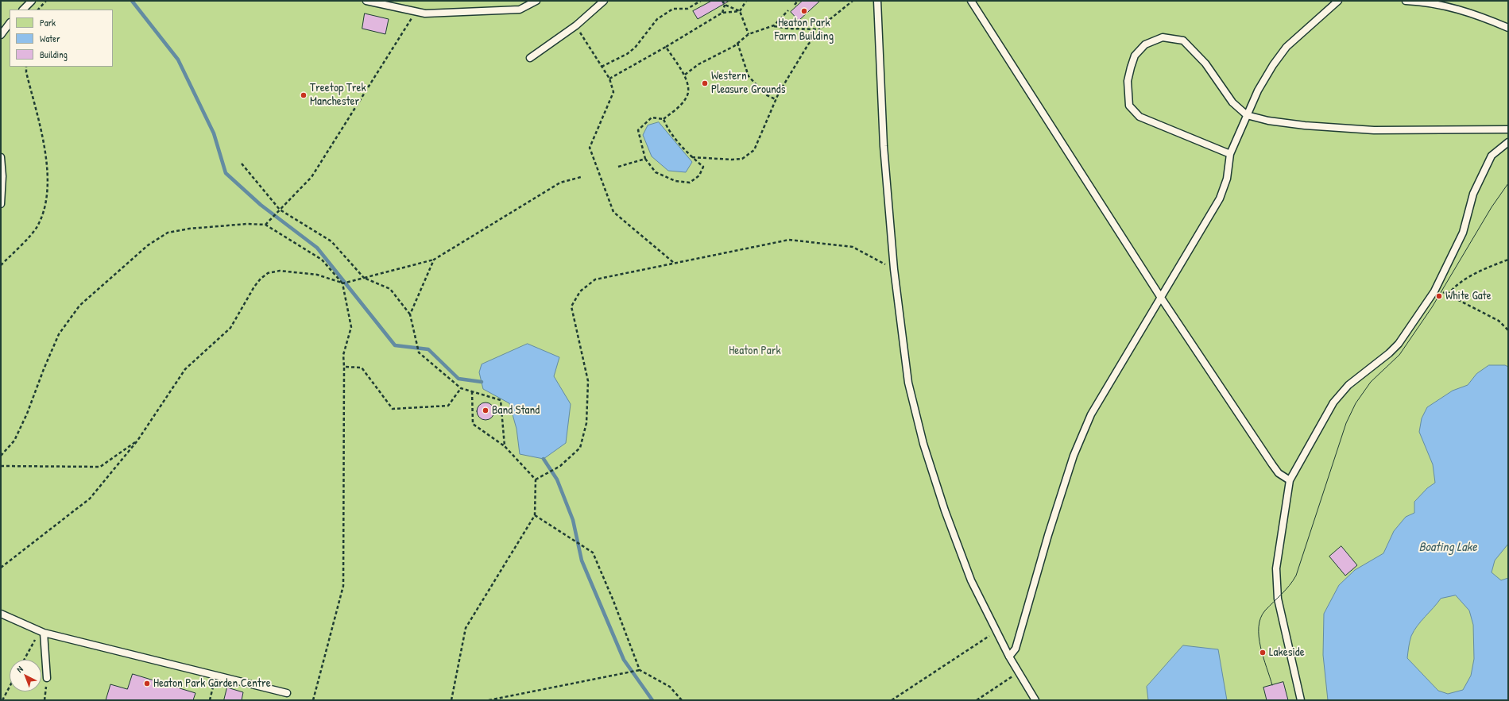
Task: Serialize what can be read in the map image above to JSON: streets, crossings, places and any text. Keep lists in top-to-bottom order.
{
  "water": ["Boating Lake"],
  "parks": ["Heaton Park"],
  "places": [
    "Heaton Park Farm Building",
    "Western Pleasure Grounds",
    "Treetop Trek Manchester",
    "White Gate",
    "Band Stand",
    "Lakeside",
    "Heaton Park Garden Centre"
  ],
  "legend": ["Park", "Water", "Building"],
  "north": "top left"
}
